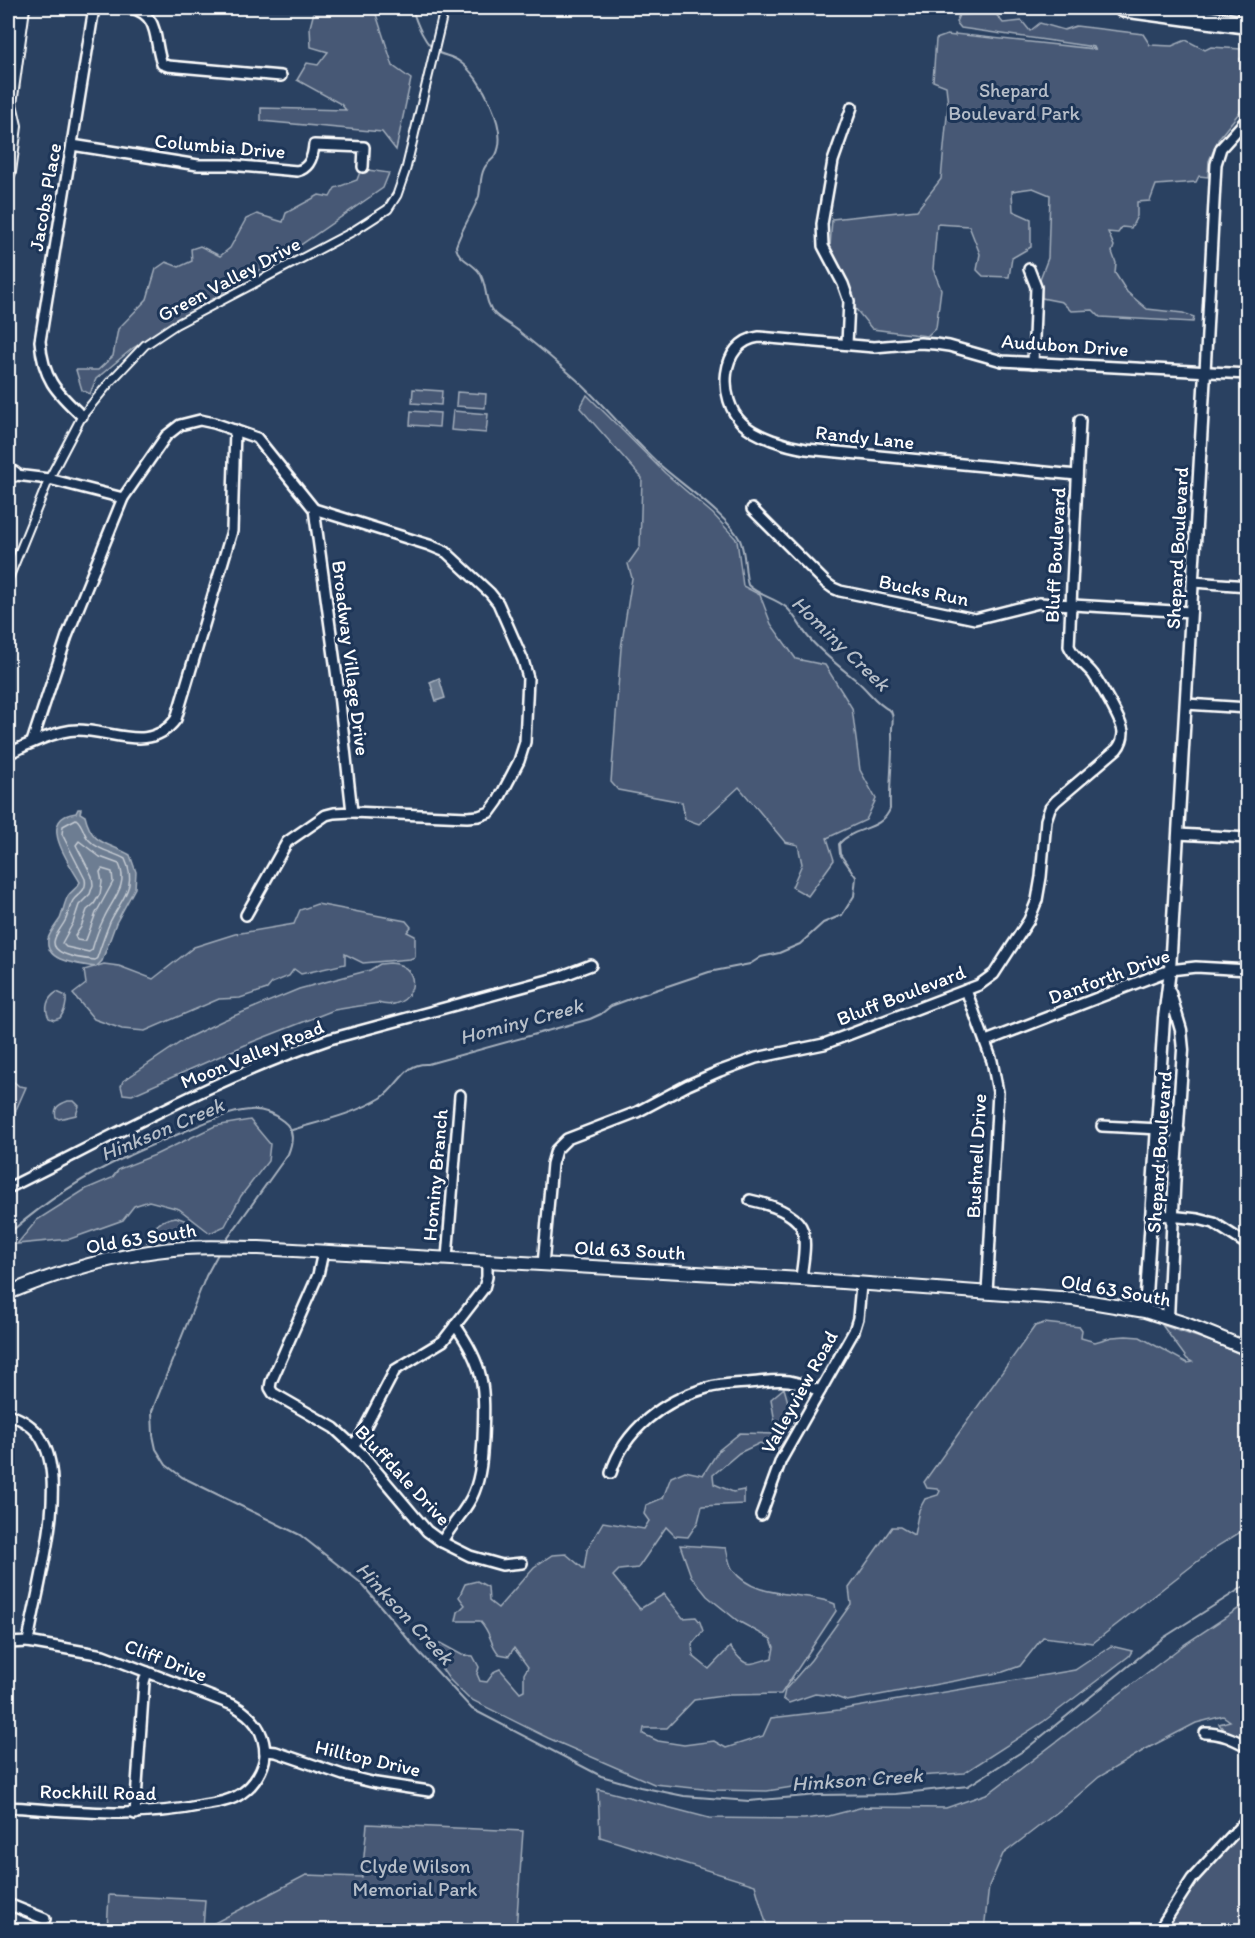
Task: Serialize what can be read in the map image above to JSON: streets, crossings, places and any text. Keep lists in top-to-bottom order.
{
  "streets": {
    "main road": ["Old 63 South"],
    "street": [
      "Columbia Drive",
      "Jacobs Place",
      "Green Valley Drive",
      "Audubon Drive",
      "Randy Lane",
      "Shepard Boulevard",
      "Bluff Boulevard",
      "Bucks Run",
      "Broadway Village Drive",
      "Danforth Drive",
      "Moon Valley Road",
      "Bushnell Drive",
      "Hominy Branch",
      "Valleyview Road",
      "Bluffdale Drive",
      "Cliff Drive",
      "Hilltop Drive",
      "Rockhill Road"
    ]
  },
  "crossings": [
    ["Columbia Drive", "Jacobs Place"],
    ["Jacobs Place", "Green Valley Drive"],
    ["Audubon Drive", "Randy Lane"],
    ["Audubon Drive", "Shepard Boulevard"],
    ["Randy Lane", "Bluff Boulevard"],
    ["Shepard Boulevard", "Bucks Run"],
    ["Shepard Boulevard", "Danforth Drive"],
    ["Shepard Boulevard", "Old 63 South"],
    ["Bluff Boulevard", "Bucks Run"],
    ["Bluff Boulevard", "Bushnell Drive"],
    ["Bluff Boulevard", "Old 63 South"],
    ["Danforth Drive", "Bushnell Drive"],
    ["Bushnell Drive", "Old 63 South"],
    ["Hominy Branch", "Old 63 South"],
    ["Old 63 South", "Valleyview Road"],
    ["Old 63 South", "Bluffdale Drive"],
    ["Cliff Drive", "Hilltop Drive"],
    ["Cliff Drive", "Rockhill Road"],
    ["Hilltop Drive", "Rockhill Road"]
  ],
  "water": ["Hominy Creek", "Hinkson Creek"],
  "parks": ["Shepard Boulevard Park", "Clyde Wilson Memorial Park"]
}
